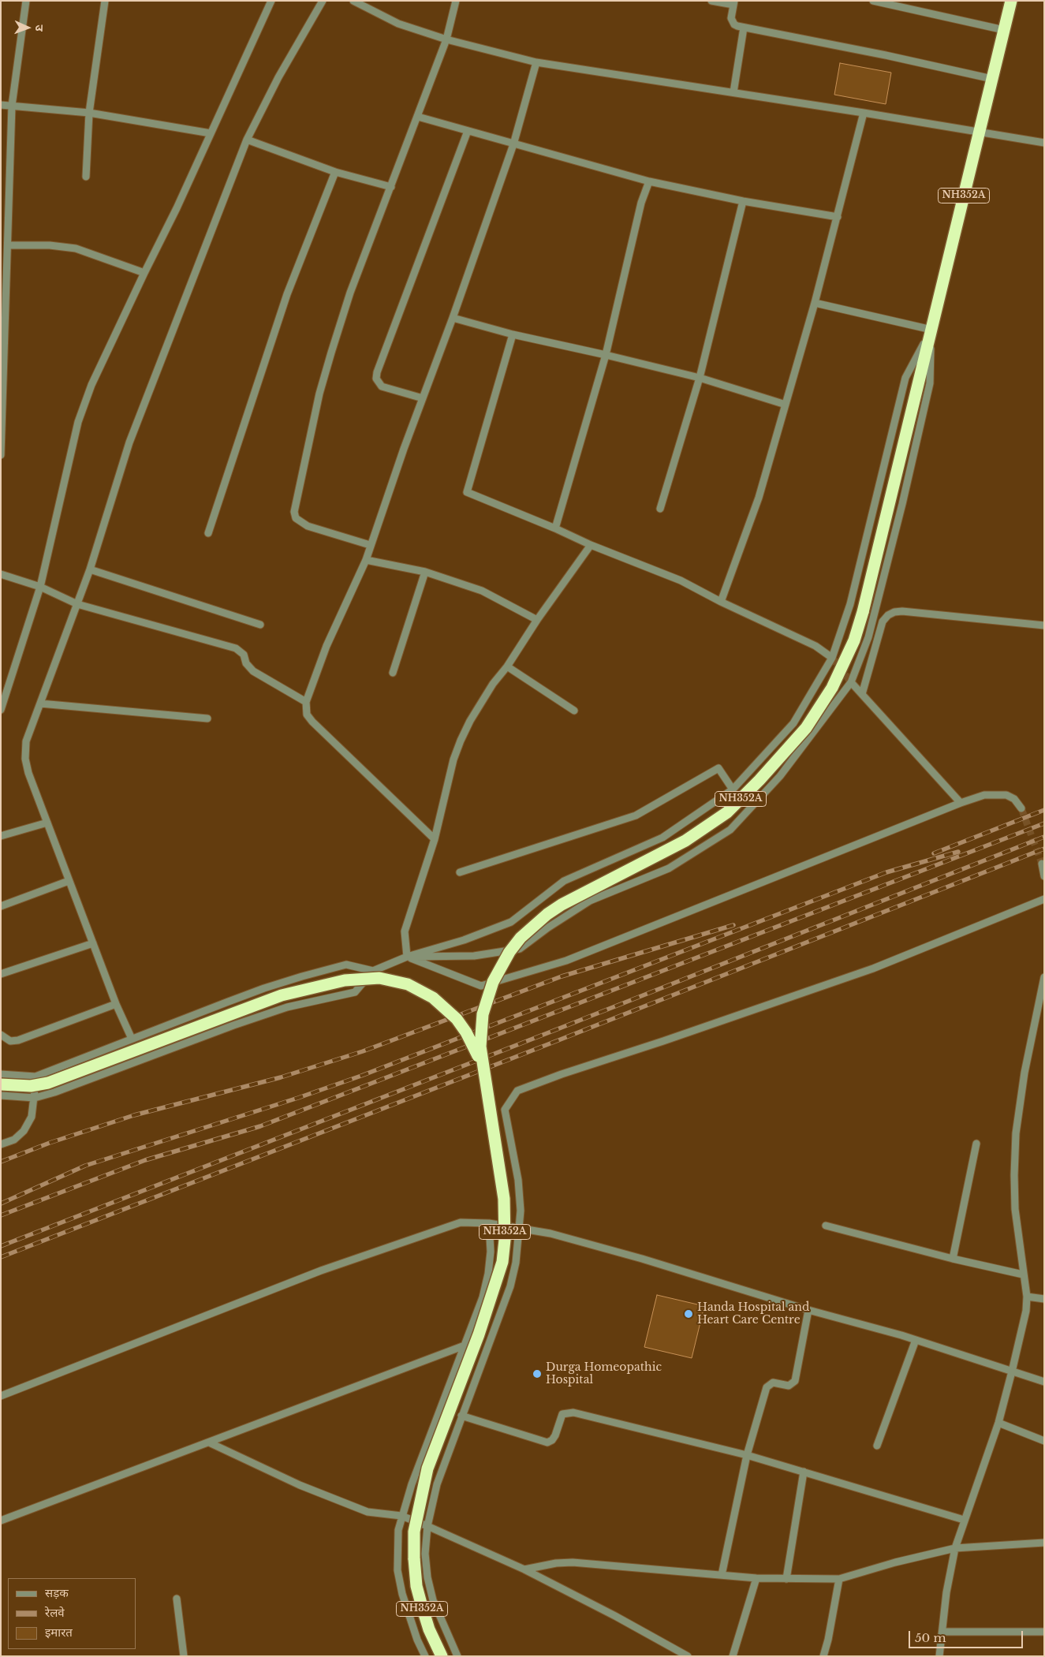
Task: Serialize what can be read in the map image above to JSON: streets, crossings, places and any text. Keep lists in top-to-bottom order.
{
  "streets": {
    "highway": ["NH352A"]
  },
  "places": ["Handa Hospital and Heart Care Centre", "Durga Homeopathic Hospital"],
  "legend": ["सड़क", "रेलवे", "इमारत"],
  "scale_bar": "50 m",
  "north": "right"
}
